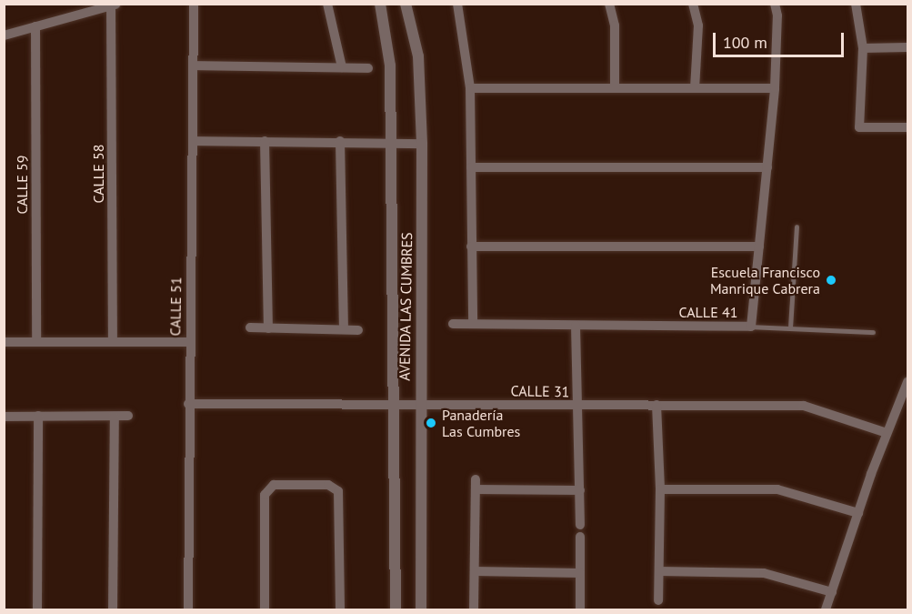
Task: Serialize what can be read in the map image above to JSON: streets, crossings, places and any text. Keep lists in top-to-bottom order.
{
  "streets": {
    "street": [
      "CALLE 58",
      "CALLE 59",
      "CALLE 51",
      "AVENIDA LAS CUMBRES",
      "CALLE 41",
      "CALLE 31"
    ]
  },
  "crossings": [
    ["CALLE 51", "CALLE 31"],
    ["AVENIDA LAS CUMBRES", "CALLE 31"]
  ],
  "places": ["Escuela Francisco Manrique Cabrera", "Panadería Las Cumbres"],
  "scale_bar": "100 m"
}
